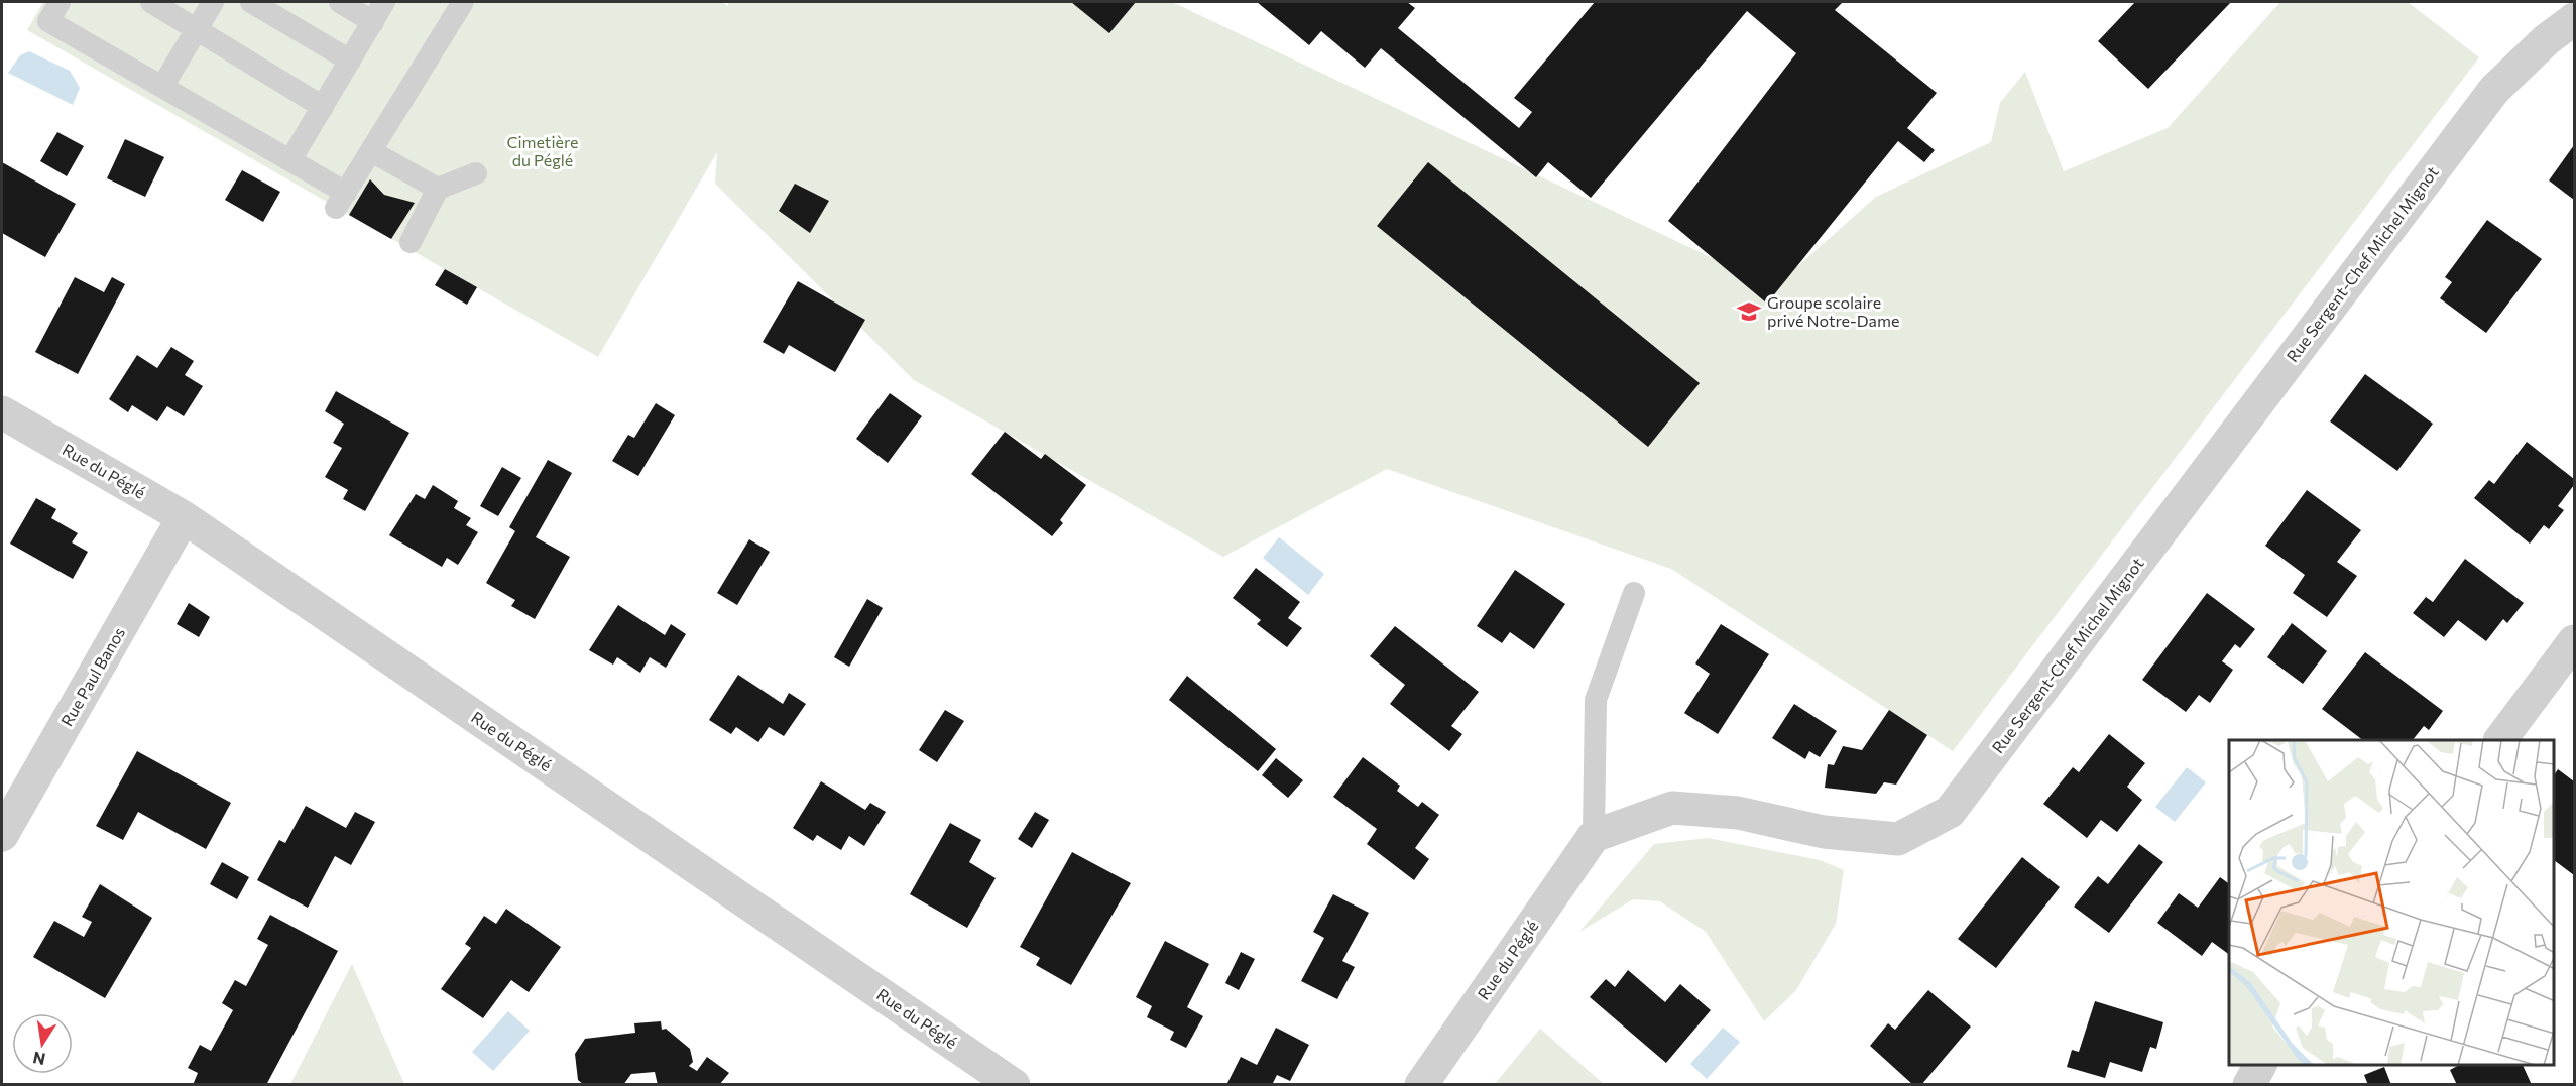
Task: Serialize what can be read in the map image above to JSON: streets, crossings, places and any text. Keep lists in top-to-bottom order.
{
  "streets": {
    "street": ["Rue Sergent-Chef Michel Mignot", "Rue du Péglé", "Rue Paul Banos"]
  },
  "crossings": [
    ["Rue Sergent-Chef Michel Mignot", "Rue du Péglé"],
    ["Rue du Péglé", "Rue Paul Banos"]
  ],
  "parks": ["Cimetière du Péglé"],
  "places": {
    "school or university": ["Groupe scolaire privé Notre-Dame"]
  },
  "north": "bottom"
}
